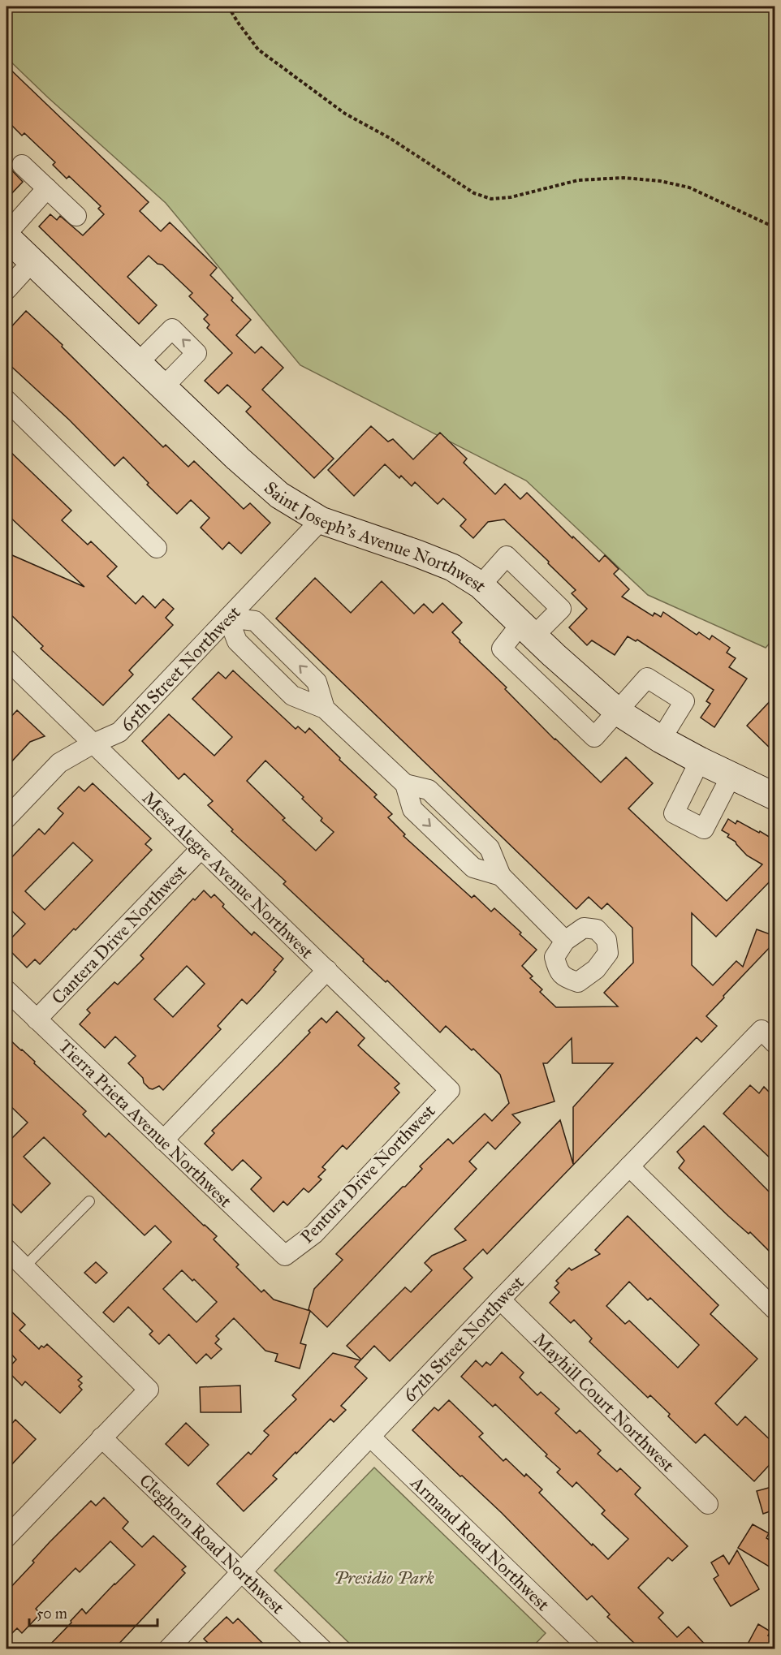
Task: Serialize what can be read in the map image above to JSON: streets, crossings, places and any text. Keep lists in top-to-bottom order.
{
  "streets": {
    "street": [
      "Saint Joseph's Avenue Northwest",
      "65th Street Northwest",
      "Mesa Alegre Avenue Northwest",
      "Cantera Drive Northwest",
      "Tierra Prieta Avenue Northwest",
      "Pentura Drive Northwest",
      "67th Street Northwest",
      "Mayhill Court Northwest",
      "Cleghorn Road Northwest",
      "Armand Road Northwest"
    ]
  },
  "crossings": [
    ["Saint Joseph's Avenue Northwest", "65th Street Northwest"],
    ["65th Street Northwest", "Mesa Alegre Avenue Northwest"],
    ["Mesa Alegre Avenue Northwest", "Cantera Drive Northwest"],
    ["Mesa Alegre Avenue Northwest", "Pentura Drive Northwest"],
    ["Cantera Drive Northwest", "Tierra Prieta Avenue Northwest"],
    ["Tierra Prieta Avenue Northwest", "Pentura Drive Northwest"],
    ["67th Street Northwest", "Mayhill Court Northwest"],
    ["67th Street Northwest", "Cleghorn Road Northwest"],
    ["67th Street Northwest", "Armand Road Northwest"]
  ],
  "parks": ["Presidio Park"],
  "scale_bar": "50 m"
}
